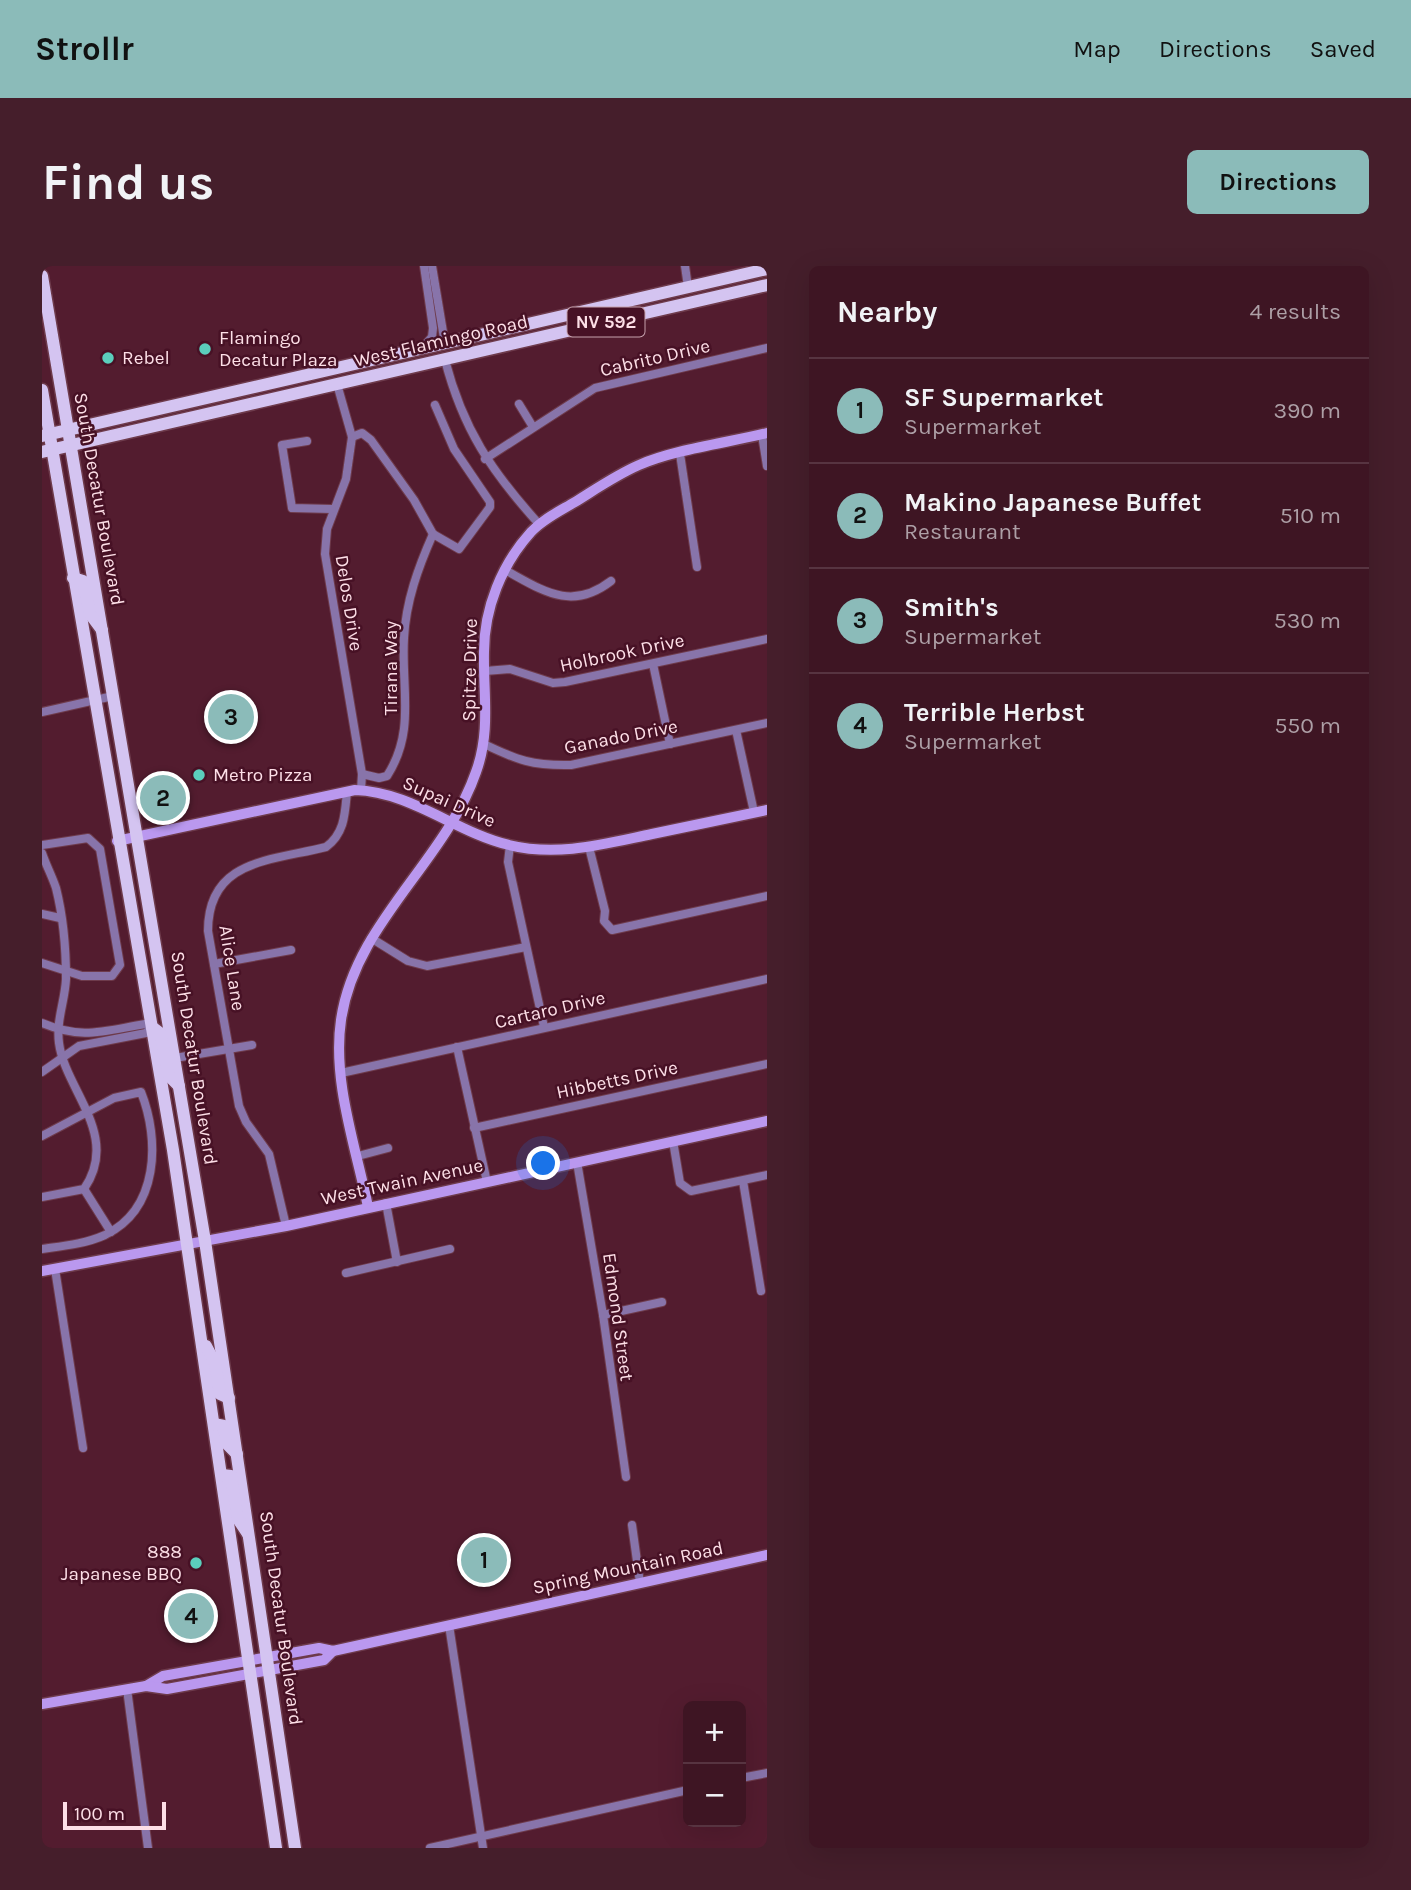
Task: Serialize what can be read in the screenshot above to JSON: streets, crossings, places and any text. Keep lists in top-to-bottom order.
{
  "streets": {
    "main road": ["NV 592", "West Flamingo Road", "South Decatur Boulevard"],
    "street": [
      "Cabrito Drive",
      "Delos Drive",
      "Holbrook Drive",
      "Tirana Way",
      "Spitze Drive",
      "Ganado Drive",
      "Supai Drive",
      "Alice Lane",
      "Cartaro Drive",
      "Hibbetts Drive",
      "West Twain Avenue",
      "Edmond Street",
      "Spring Mountain Road"
    ]
  },
  "crossings": [
    ["West Flamingo Road", "South Decatur Boulevard"],
    ["West Flamingo Road", "Delos Drive"],
    ["South Decatur Boulevard", "Supai Drive"],
    ["South Decatur Boulevard", "West Twain Avenue"],
    ["South Decatur Boulevard", "Spring Mountain Road"],
    ["Delos Drive", "Tirana Way"],
    ["Delos Drive", "Supai Drive"],
    ["Holbrook Drive", "Spitze Drive"],
    ["Spitze Drive", "Ganado Drive"],
    ["Spitze Drive", "Supai Drive"],
    ["Spitze Drive", "Cartaro Drive"],
    ["Spitze Drive", "West Twain Avenue"],
    ["Supai Drive", "Alice Lane"],
    ["Alice Lane", "West Twain Avenue"],
    ["West Twain Avenue", "Edmond Street"]
  ],
  "places": [
    "Flamingo Decatur Plaza",
    "Rebel",
    "Metro Pizza",
    "888 Japanese BBQ"
  ],
  "scale_bar": "100 m",
  "page": {
    "header": "Strollr",
    "nav": ["Map", "Directions", "Saved"],
    "buttons": "Directions",
    "title": "Find us",
    "heading": ["Nearby", "4 results"],
    "list": [
      {
        "mark": "1",
        "name": "SF Supermarket",
        "note": "Supermarket",
        "value": "390 m"
      },
      {
        "mark": "2",
        "name": "Makino Japanese Buffet",
        "note": "Restaurant",
        "value": "510 m"
      },
      {
        "mark": "3",
        "name": "Smith's",
        "note": "Supermarket",
        "value": "530 m"
      },
      {
        "mark": "4",
        "name": "Terrible Herbst",
        "note": "Supermarket",
        "value": "550 m"
      }
    ],
    "pins": [
      "3",
      "2",
      "1",
      "4"
    ],
    "map_buttons": ["+", "−"],
    "scale": "100 m"
  }
}
